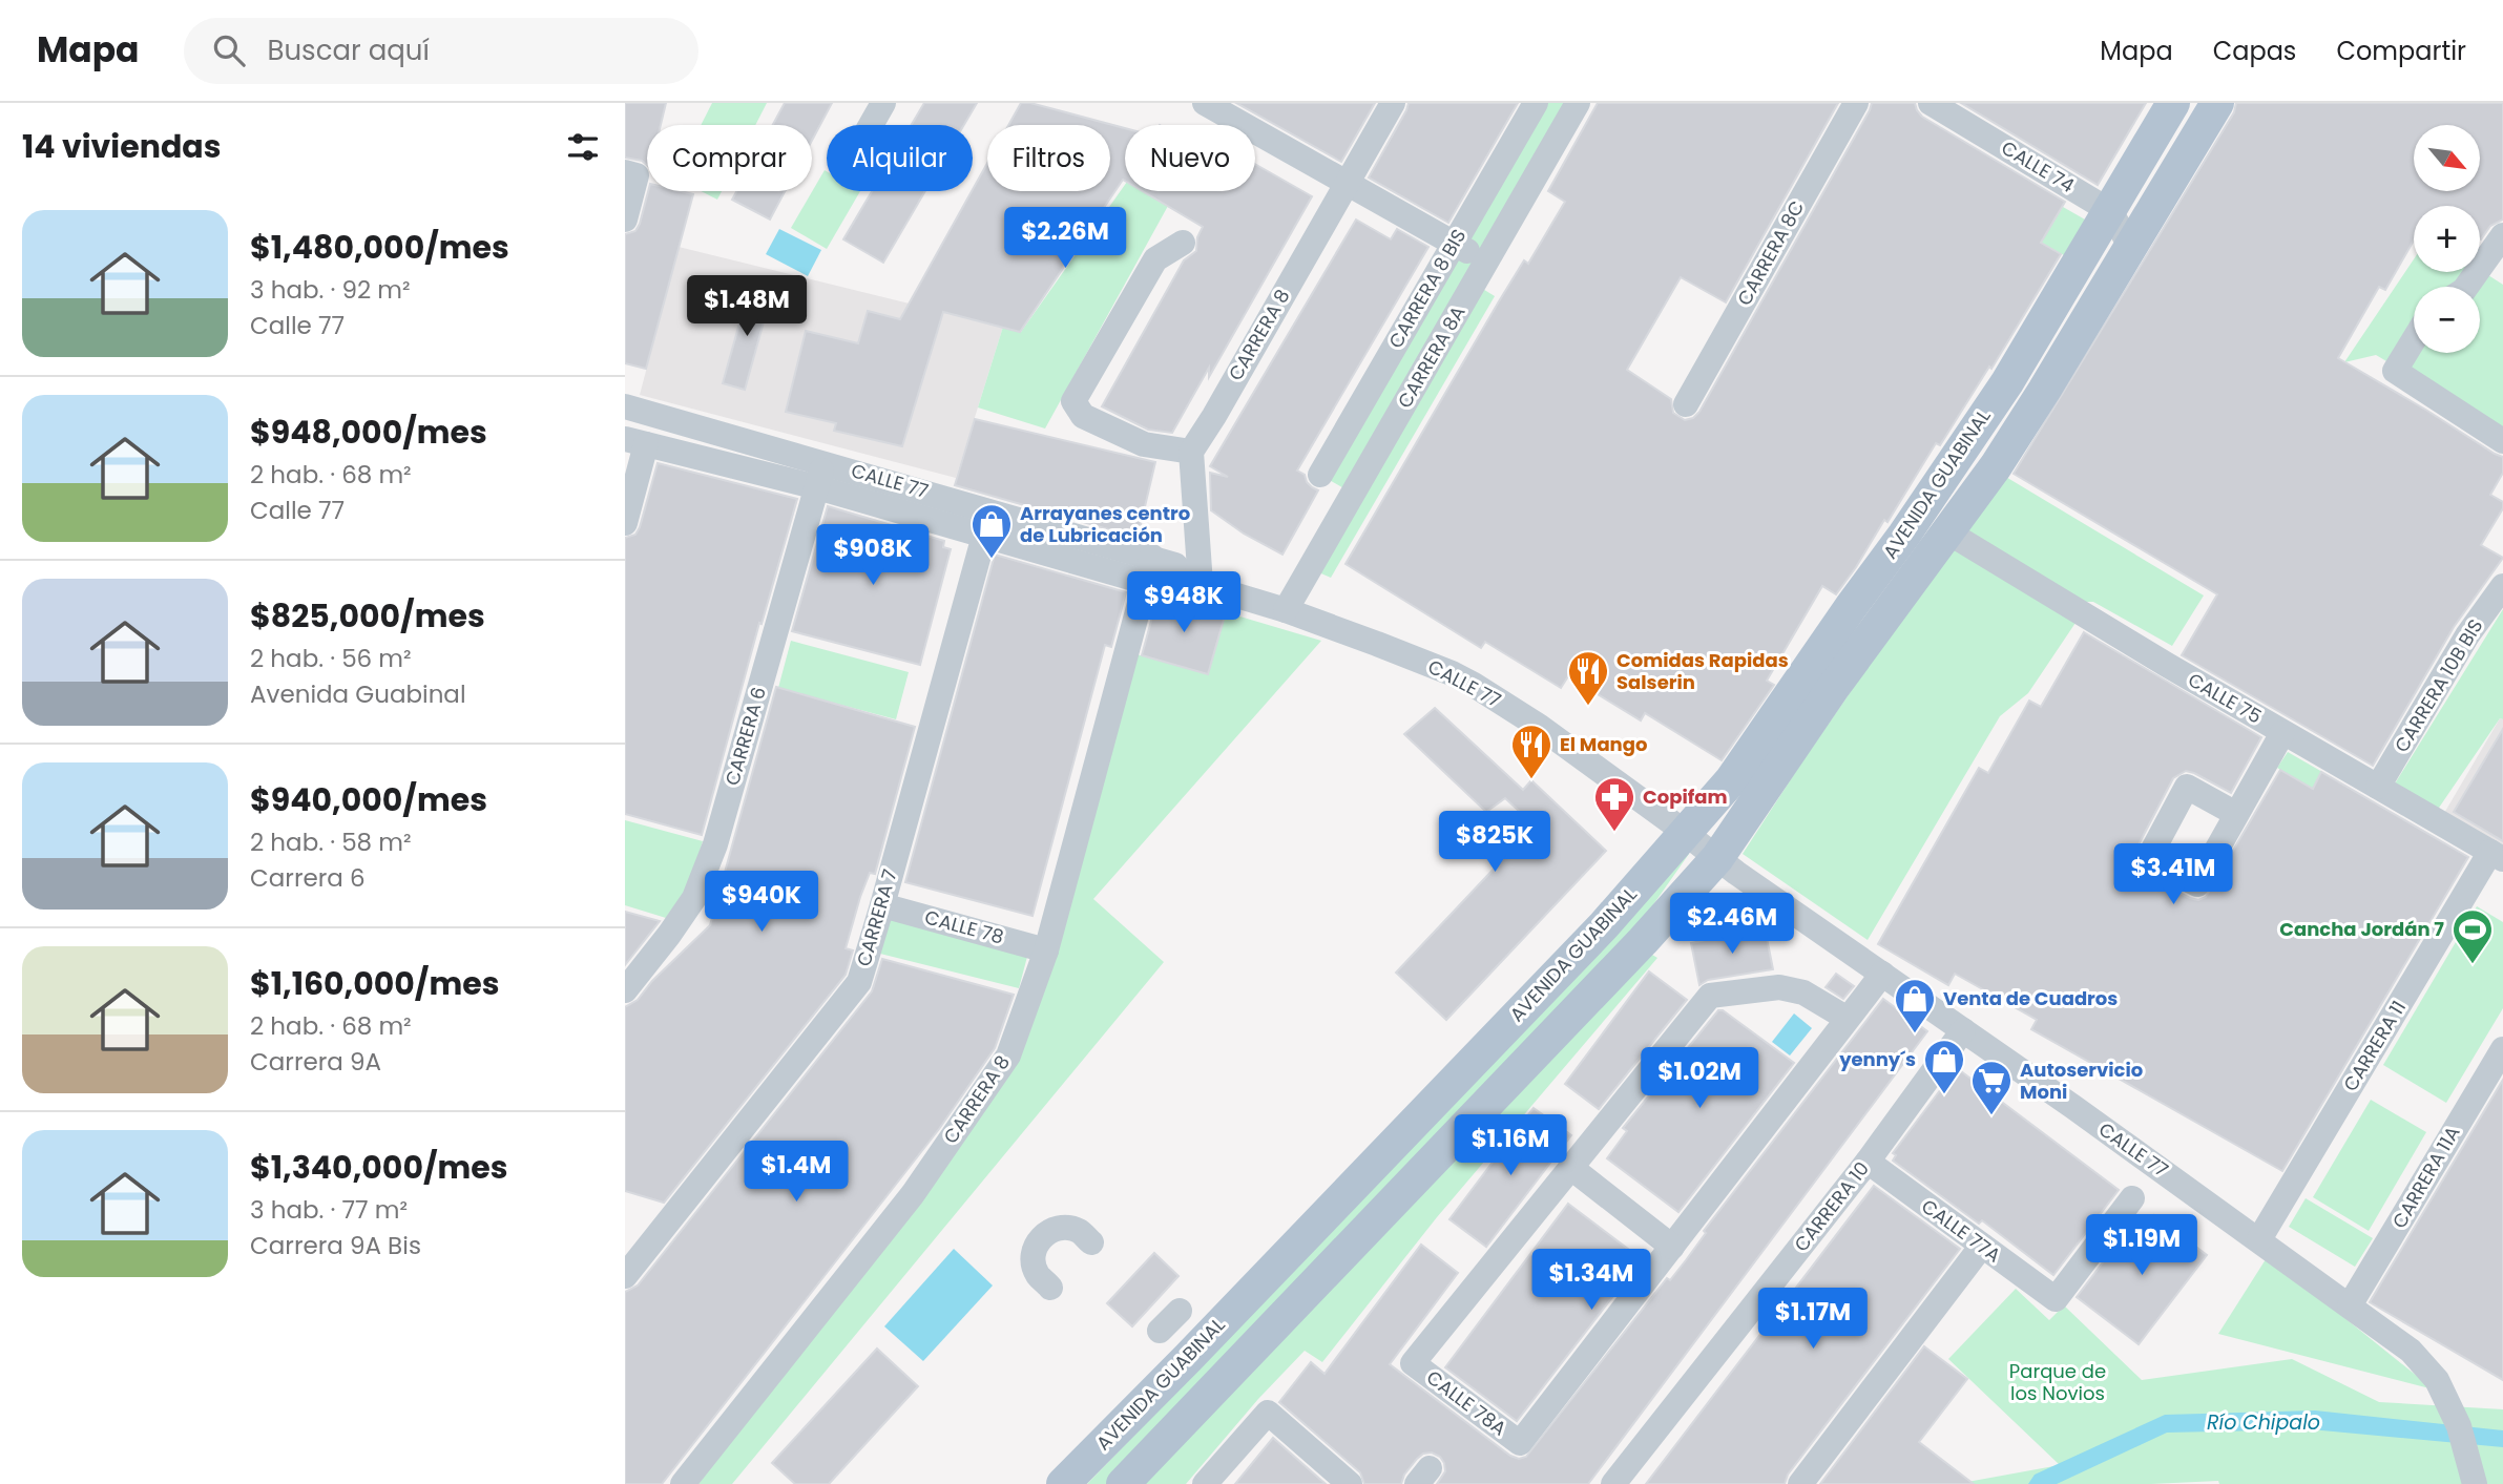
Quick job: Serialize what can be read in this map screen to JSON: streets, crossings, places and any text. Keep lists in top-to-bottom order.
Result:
{
  "streets": {
    "main road": ["AVENIDA GUABINAL"],
    "street": [
      "CALLE 74",
      "CARRERA 8C",
      "CARRERA 8 BIS",
      "CARRERA 8",
      "CARRERA 8A",
      "CALLE 77",
      "CARRERA 10B BIS",
      "CALLE 75",
      "CARRERA 6",
      "CARRERA 7",
      "CALLE 78",
      "CARRERA 11",
      "CARRERA 11A",
      "CARRERA 10",
      "CALLE 77A",
      "CALLE 78A"
    ]
  },
  "crossings": [
    ["CALLE 74", "AVENIDA GUABINAL"],
    ["CARRERA 8", "CALLE 77"],
    ["CARRERA 8", "CALLE 78"],
    ["CARRERA 8A", "CALLE 77"],
    ["CALLE 77", "AVENIDA GUABINAL"],
    ["CALLE 77", "CARRERA 6"],
    ["CALLE 77", "CARRERA 7"],
    ["CALLE 77", "CARRERA 11"],
    ["CALLE 77", "CARRERA 11A"],
    ["CALLE 77", "CARRERA 10"],
    ["AVENIDA GUABINAL", "CALLE 75"],
    ["CARRERA 10B BIS", "CALLE 75"],
    ["CALLE 75", "CARRERA 11"],
    ["CARRERA 7", "CALLE 78"],
    ["CARRERA 10", "CALLE 77A"]
  ],
  "water": ["Río Chipalo"],
  "parks": ["Parque de los Novios"],
  "places": {
    "shop": ["Arrayanes centro de Lubricación", "Venta de Cuadros", "yenny´s"],
    "restaurant": ["Comidas Rapidas Salserin", "El Mango"],
    "pharmacy": ["Copifam"],
    "sports": ["Cancha Jordán 7"],
    "supermarket": ["Autoservicio Moni"]
  },
  "north": "bottom right",
  "page": {
    "header": "Mapa",
    "search": "Buscar aquí",
    "nav": ["Mapa", "Capas", "Compartir"],
    "heading": "14 viviendas",
    "map_buttons": ["+", "−"],
    "chip": [
      "Comprar",
      "Alquilar",
      "Filtros",
      "Nuevo"
    ],
    "list": [
      {
        "name": "$1,480,000/mes",
        "note": "3 hab. · 92 m² · Calle 77"
      },
      {
        "name": "$948,000/mes",
        "note": "2 hab. · 68 m² · Calle 77"
      },
      {
        "name": "$825,000/mes",
        "note": "2 hab. · 56 m² · Avenida Guabinal"
      },
      {
        "name": "$940,000/mes",
        "note": "2 hab. · 58 m² · Carrera 6"
      },
      {
        "name": "$1,160,000/mes",
        "note": "2 hab. · 68 m² · Carrera 9A"
      },
      {
        "name": "$1,340,000/mes",
        "note": "3 hab. · 77 m² · Carrera 9A Bis"
      }
    ],
    "price": [
      "$2.26M",
      "$1.48M",
      "$908K",
      "$948K",
      "$825K",
      "$3.41M",
      "$940K",
      "$2.46M",
      "$1.02M",
      "$1.16M",
      "$1.4M",
      "$1.19M",
      "$1.34M",
      "$1.17M"
    ]
  }
}
